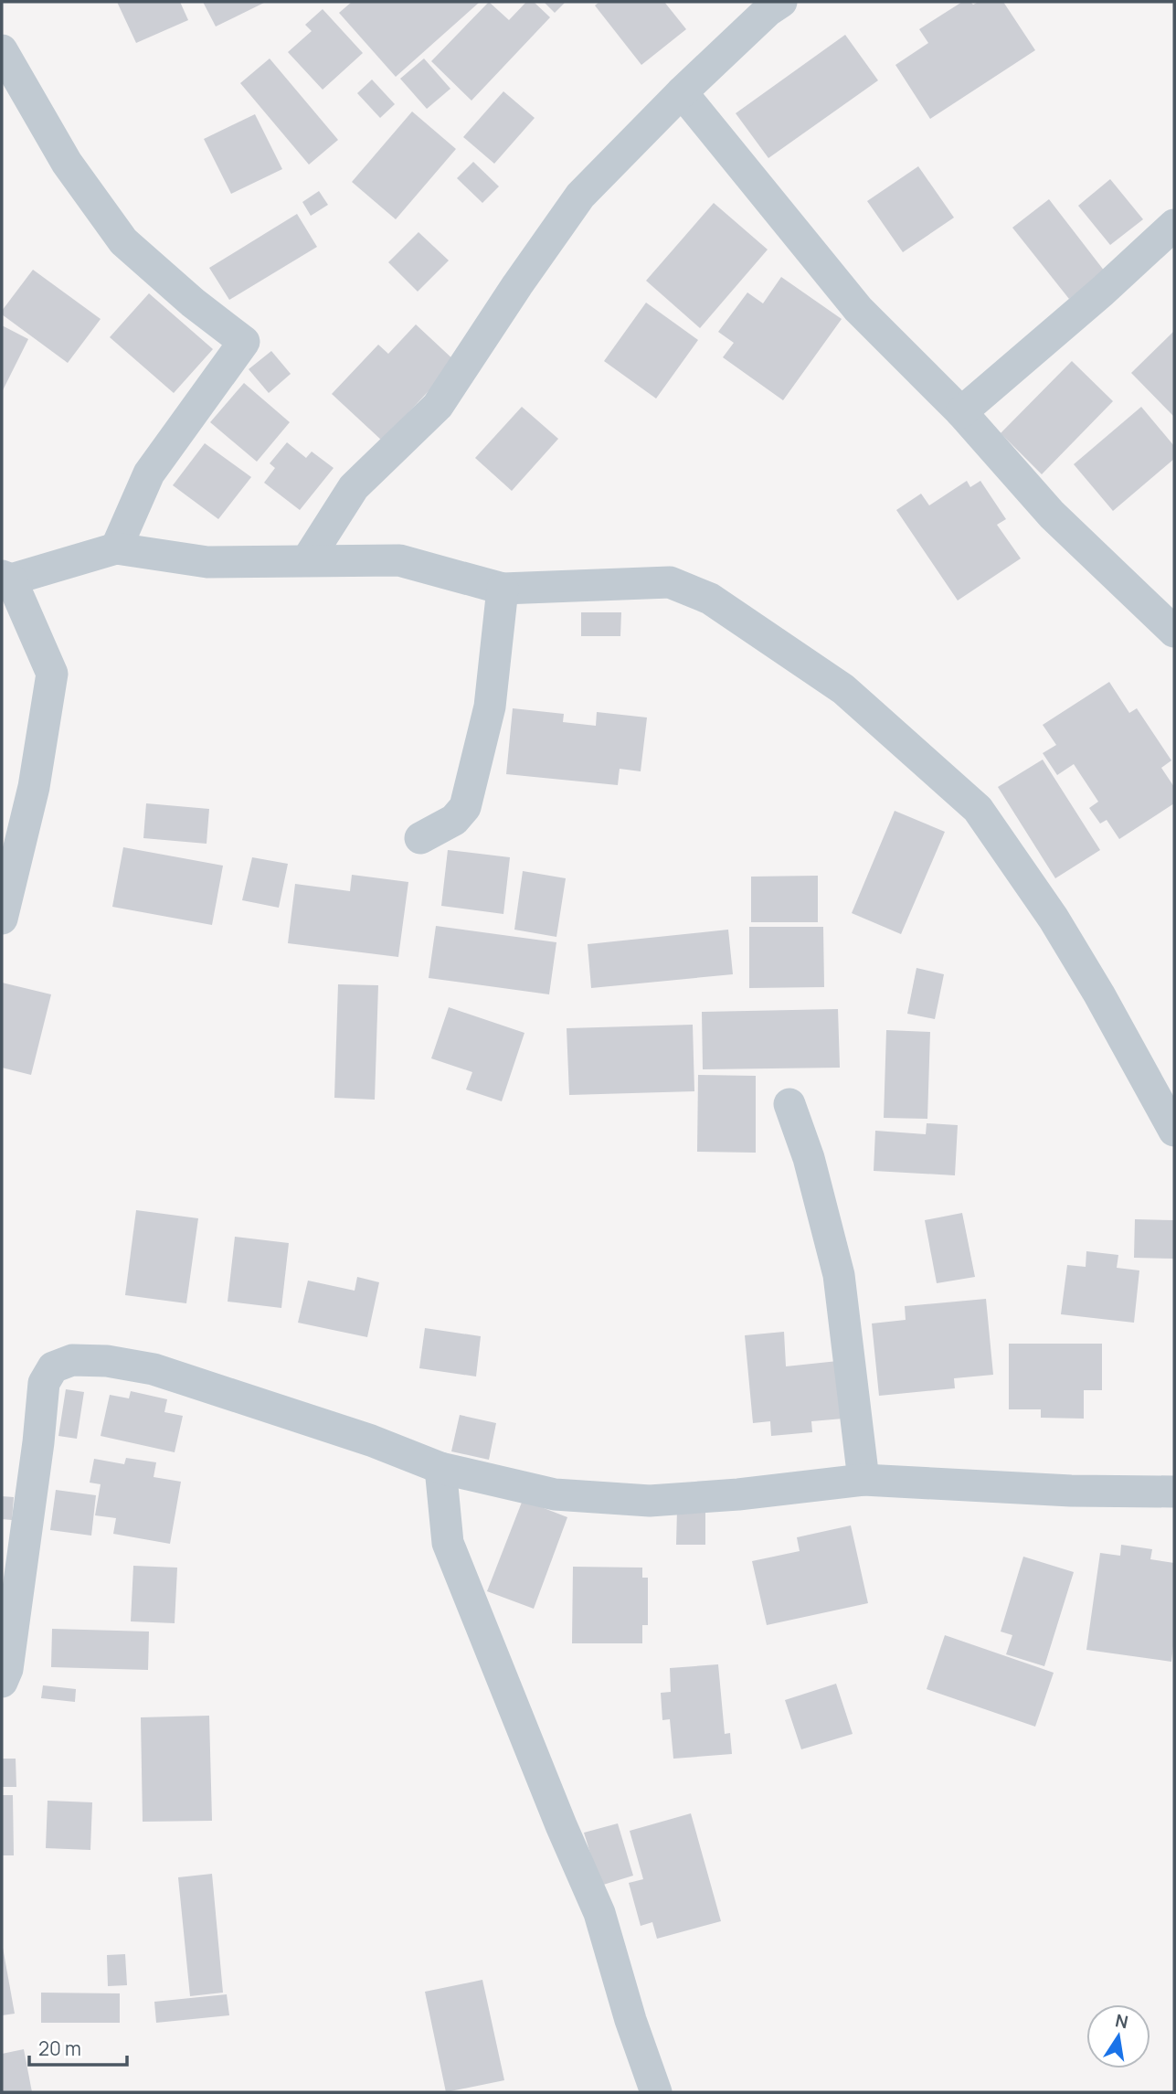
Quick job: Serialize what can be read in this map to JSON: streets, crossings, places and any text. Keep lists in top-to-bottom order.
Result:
{
  "scale_bar": "20 m",
  "north": "top"
}
